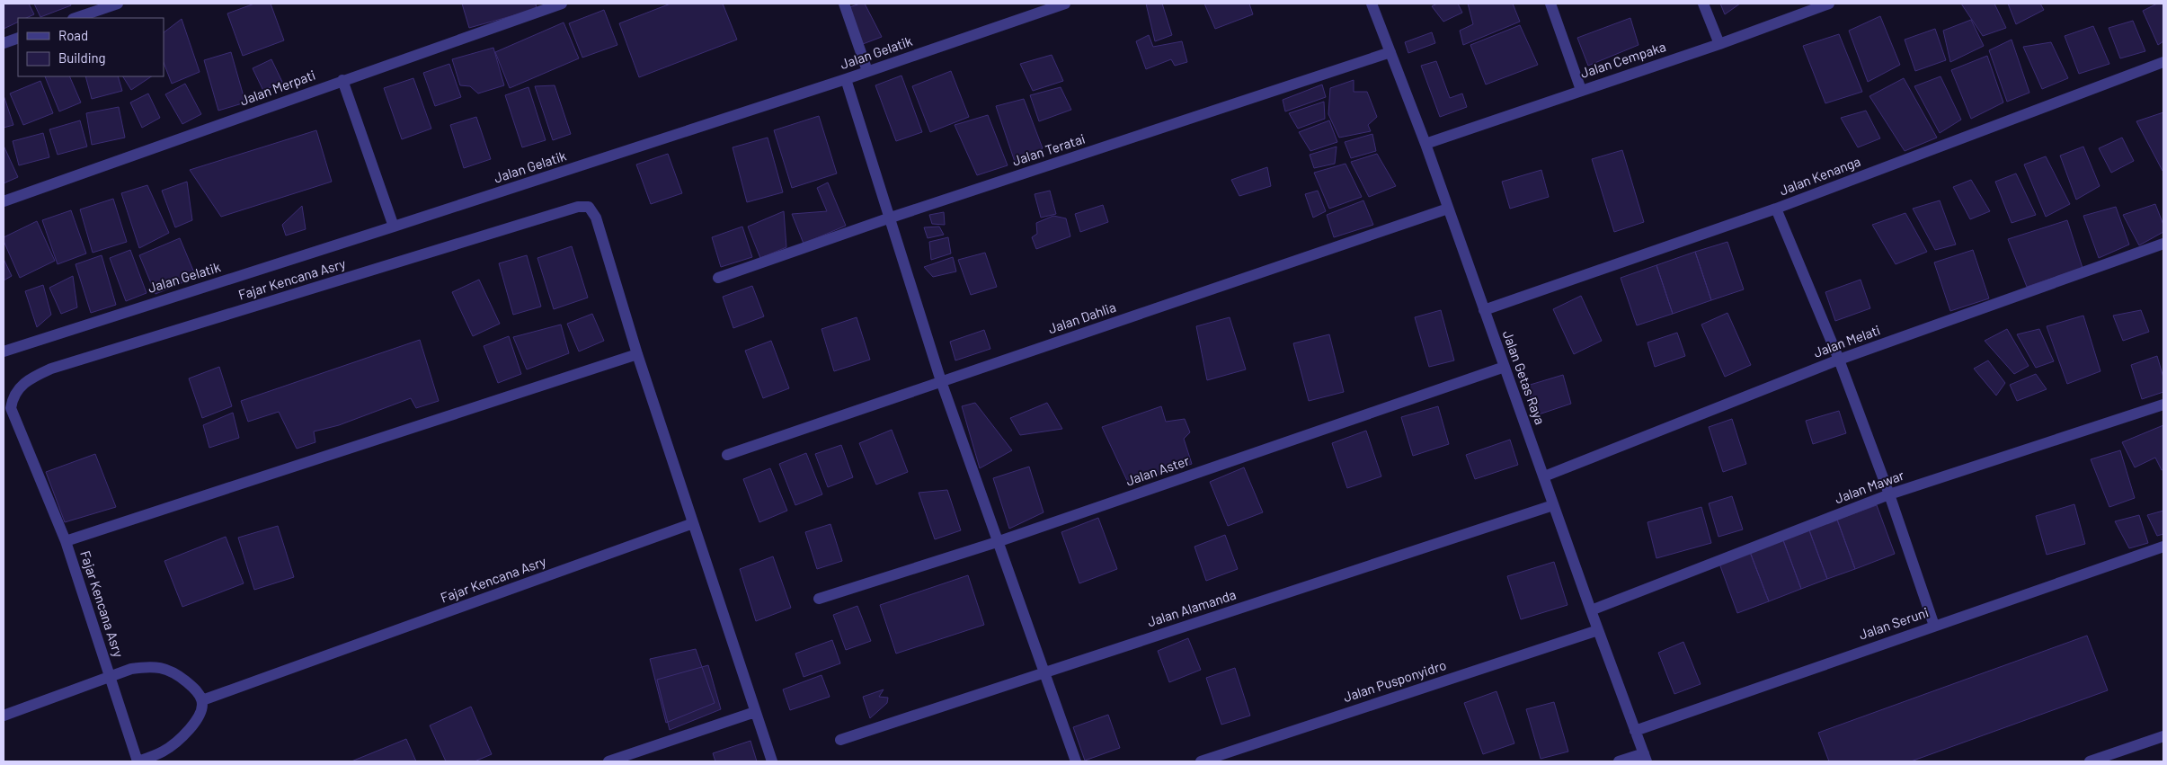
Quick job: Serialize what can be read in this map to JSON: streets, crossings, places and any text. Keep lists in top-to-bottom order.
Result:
{
  "streets": {
    "street": [
      "Jalan Gelatik",
      "Jalan Cempaka",
      "Jalan Merpati",
      "Jalan Teratai",
      "Jalan Kenanga",
      "Fajar Kencana Asry",
      "Jalan Dahlia",
      "Jalan Melati",
      "Jalan Getas Raya",
      "Jalan Aster",
      "Jalan Mawar",
      "Jalan Alamanda",
      "Jalan Seruni",
      "Jalan Pusponyidro"
    ]
  },
  "crossings": [
    ["Jalan Cempaka", "Jalan Getas Raya"],
    ["Jalan Teratai", "Jalan Getas Raya"],
    ["Jalan Kenanga", "Jalan Getas Raya"],
    ["Jalan Dahlia", "Jalan Getas Raya"],
    ["Jalan Melati", "Jalan Getas Raya"],
    ["Jalan Getas Raya", "Jalan Aster"],
    ["Jalan Getas Raya", "Jalan Mawar"],
    ["Jalan Getas Raya", "Jalan Alamanda"],
    ["Jalan Getas Raya", "Jalan Seruni"],
    ["Jalan Getas Raya", "Jalan Pusponyidro"]
  ],
  "legend": ["Road", "Building"]
}
